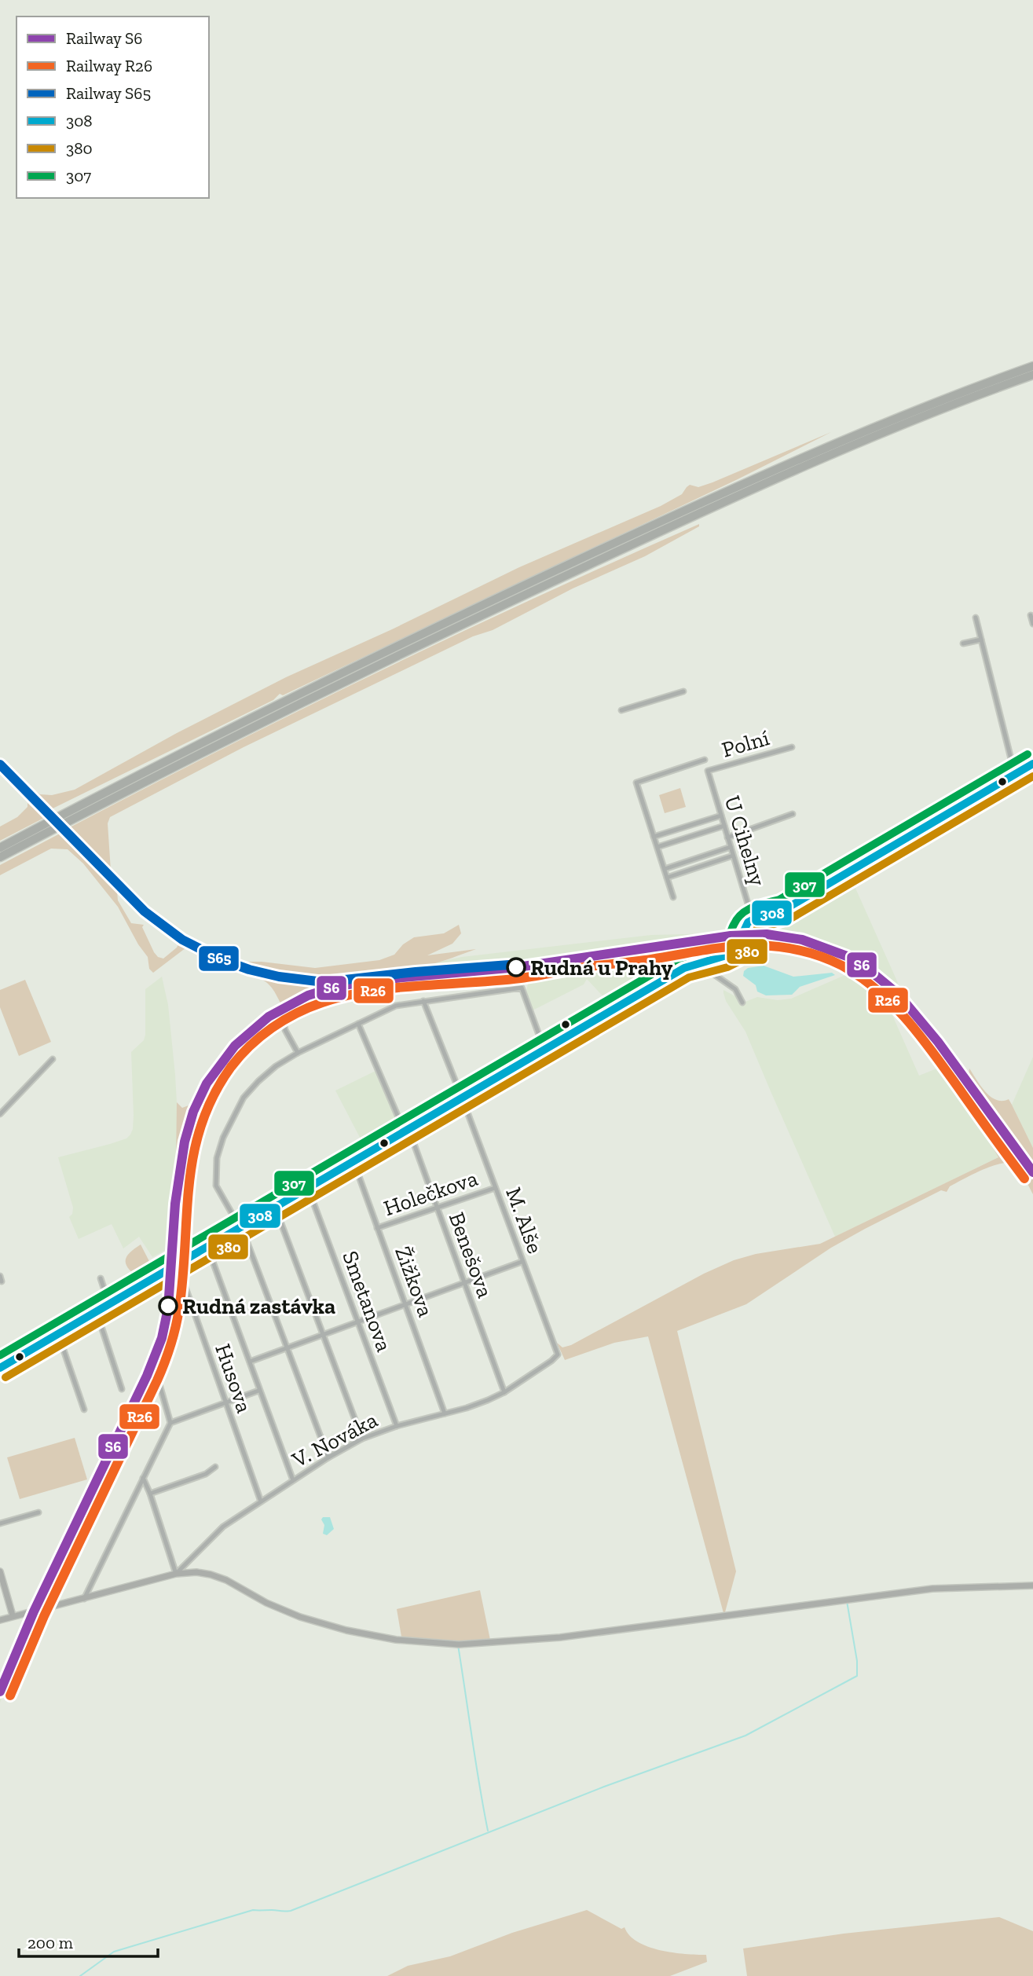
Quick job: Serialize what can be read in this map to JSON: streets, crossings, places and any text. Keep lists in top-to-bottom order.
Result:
{
  "streets": {
    "street": [
      "Polní",
      "U Cihelny",
      "Holečkova",
      "M. Alše",
      "Benešova",
      "Žižkova",
      "Smetanova",
      "Husova",
      "V. Nováka"
    ]
  },
  "crossings": [
    ["Polní", "U Cihelny"],
    ["Holečkova", "M. Alše"],
    ["Holečkova", "Benešova"],
    ["Holečkova", "Žižkova"],
    ["M. Alše", "V. Nováka"],
    ["Benešova", "V. Nováka"],
    ["Žižkova", "V. Nováka"],
    ["Smetanova", "V. Nováka"],
    ["Husova", "V. Nováka"]
  ],
  "places": ["Rudná u Prahy", "Rudná zastávka"],
  "lines": [
    "transit line 307",
    "transit line 308",
    "rail line S65",
    "transit line 380",
    "rail line S6",
    "rail line R26"
  ],
  "legend": [
    "Railway S6",
    "Railway R26",
    "Railway S65",
    "308",
    "380",
    "307"
  ],
  "scale_bar": "200 m"
}
